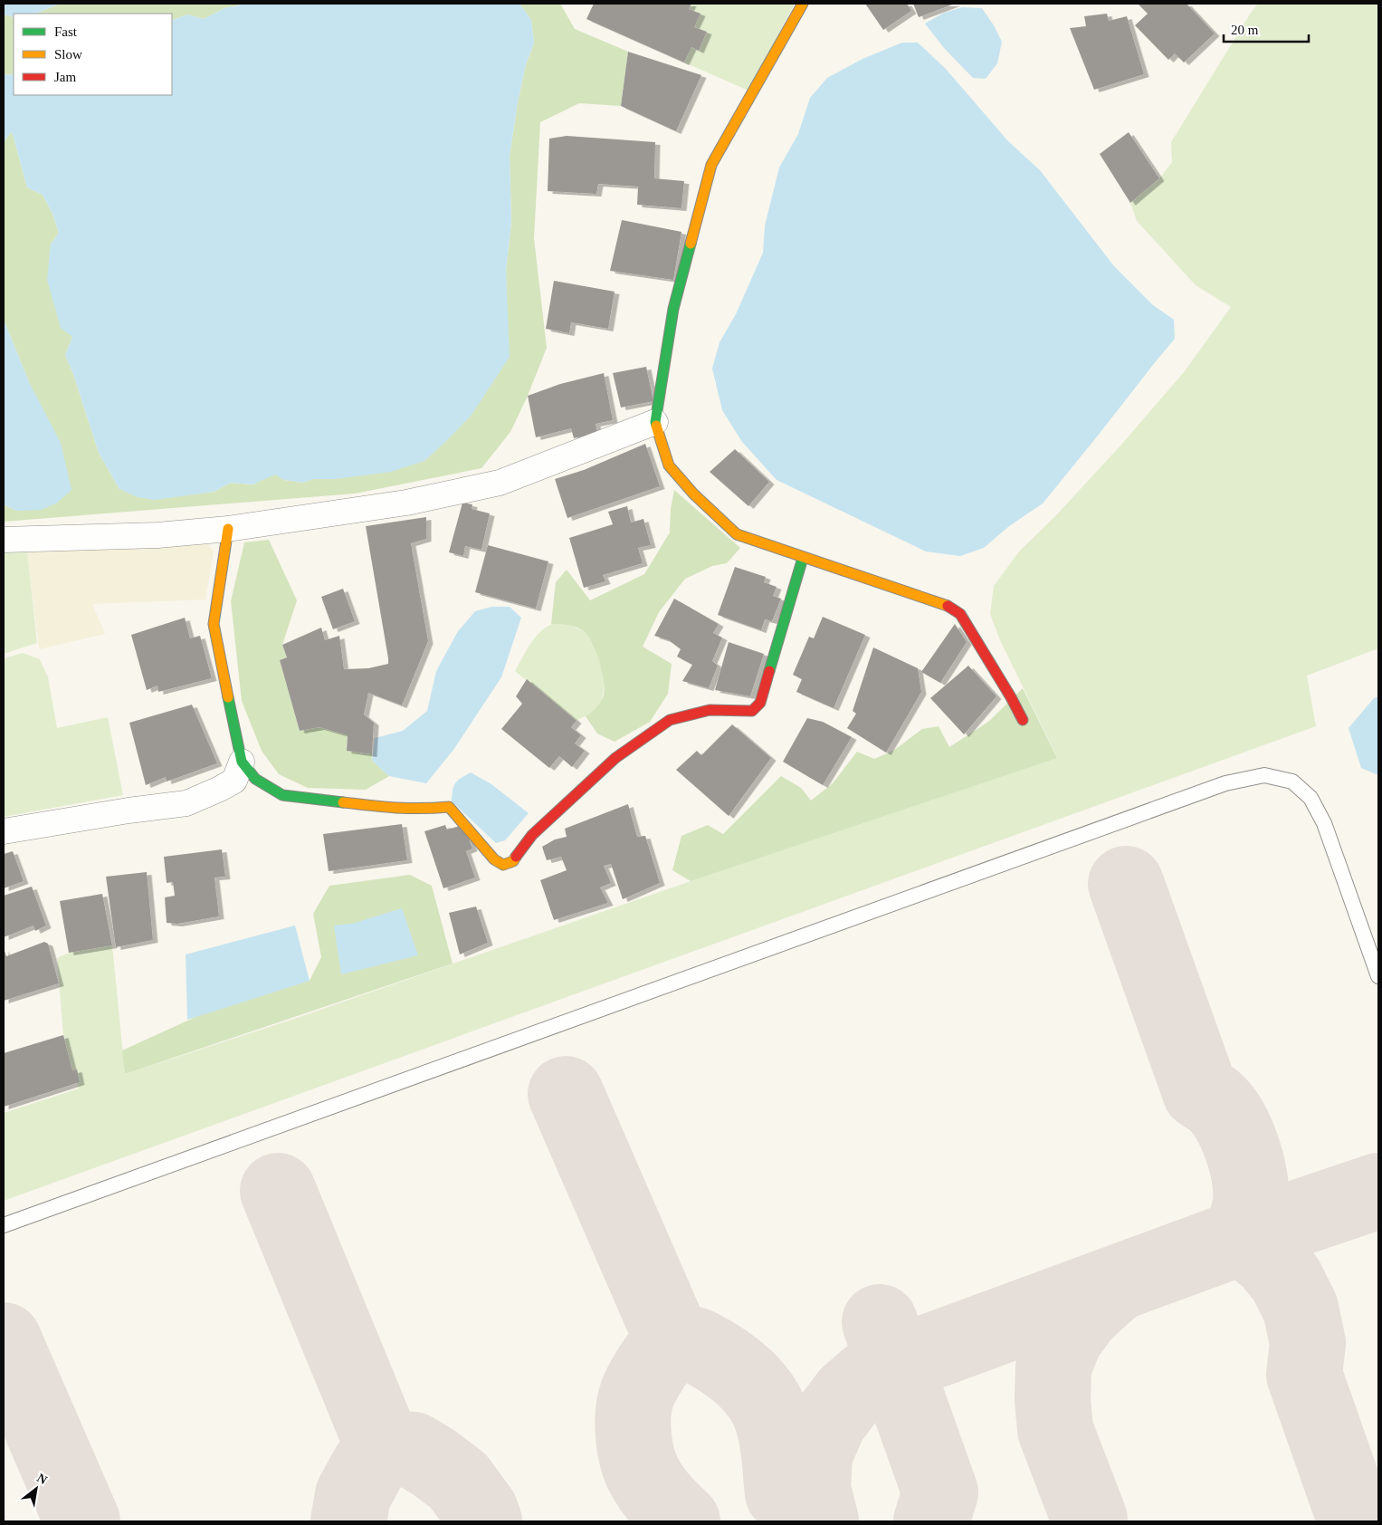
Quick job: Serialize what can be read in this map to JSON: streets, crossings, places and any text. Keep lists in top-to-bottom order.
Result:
{
  "legend": ["Fast", "Slow", "Jam"],
  "scale_bar": "20 m",
  "north": "top right"
}
